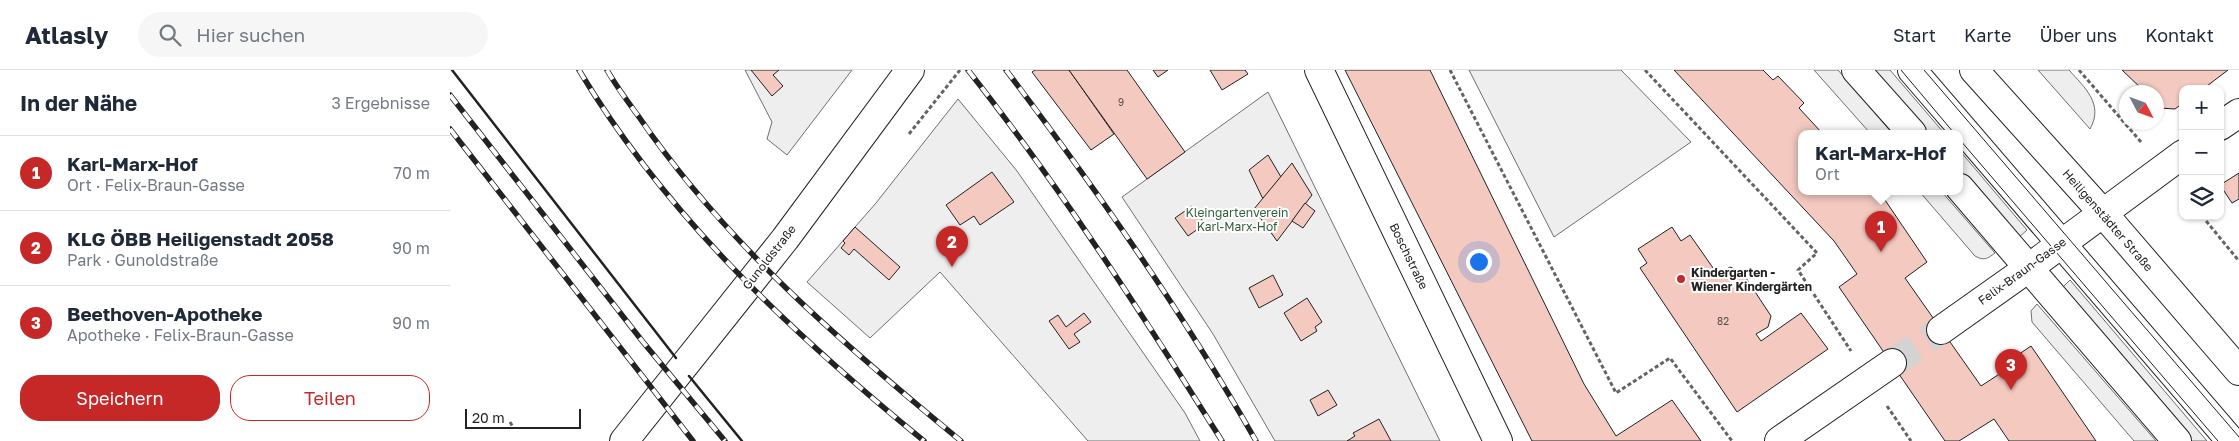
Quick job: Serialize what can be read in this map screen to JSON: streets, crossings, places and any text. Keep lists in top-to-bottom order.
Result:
{
  "streets": {
    "street": [
      "Heiligenstädter Straße",
      "Boschstraße",
      "Gunoldstraße",
      "Felix-Braun-Gasse"
    ]
  },
  "crossings": [
    ["Heiligenstädter Straße", "Felix-Braun-Gasse"]
  ],
  "parks": ["Kleingartenverein Karl-Marx-Hof"],
  "places": ["Kindergarten - Wiener Kindergärten"],
  "house_numbers": ["9", "82"],
  "scale_bar": "20 m",
  "north": "bottom right",
  "page": {
    "header": "Atlasly",
    "search": "Hier suchen",
    "nav": [
      "Start",
      "Karte",
      "Über uns",
      "Kontakt"
    ],
    "heading": ["In der Nähe", "3 Ergebnisse"],
    "map_buttons": ["+", "−"],
    "popup": ["Karl-Marx-Hof", "Ort"],
    "list": [
      {
        "mark": "1",
        "name": "Karl-Marx-Hof",
        "note": "Ort · Felix-Braun-Gasse",
        "value": "70 m"
      },
      {
        "mark": "2",
        "name": "KLG ÖBB Heiligenstadt 2058",
        "note": "Park · Gunoldstraße",
        "value": "90 m"
      },
      {
        "mark": "3",
        "name": "Beethoven-Apotheke",
        "note": "Apotheke · Felix-Braun-Gasse",
        "value": "90 m"
      }
    ],
    "pins": ["1", "2", "3"],
    "buttons": ["Speichern", "Teilen"],
    "scale": "20 m"
  }
}
